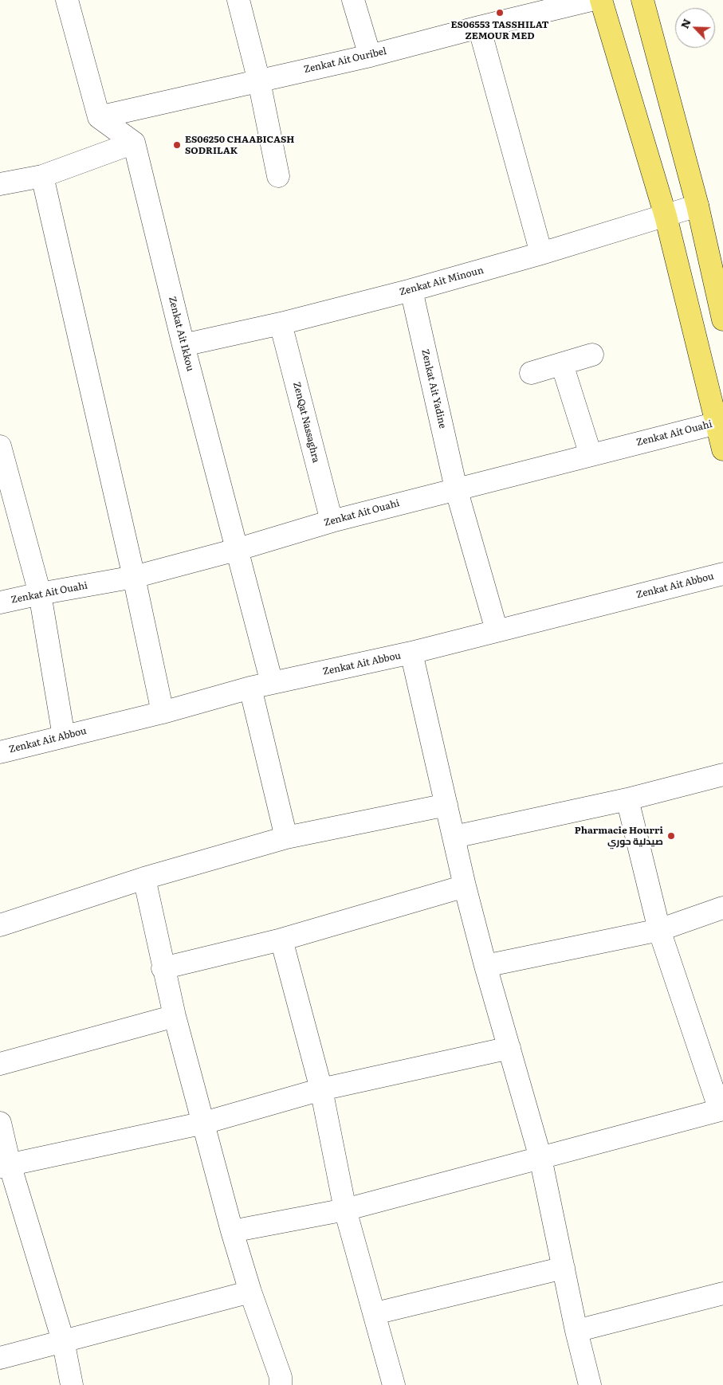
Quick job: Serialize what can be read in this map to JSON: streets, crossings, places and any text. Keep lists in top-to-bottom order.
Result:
{
  "streets": {
    "street": [
      "Zenkat Ait Ouribel",
      "Zenkat Ait Minoun",
      "Zenkat Ait Ikkou",
      "Zenkat Ait Yadine",
      "ZenQat Nassaghra",
      "Zenkat Ait Ouahi",
      "Zenkat Ait Abbou"
    ]
  },
  "crossings": [
    ["Zenkat Ait Minoun", "Zenkat Ait Ikkou"],
    ["Zenkat Ait Minoun", "Zenkat Ait Yadine"],
    ["Zenkat Ait Minoun", "ZenQat Nassaghra"],
    ["Zenkat Ait Ikkou", "Zenkat Ait Ouahi"],
    ["Zenkat Ait Ikkou", "Zenkat Ait Abbou"],
    ["Zenkat Ait Yadine", "Zenkat Ait Ouahi"],
    ["Zenkat Ait Yadine", "Zenkat Ait Abbou"],
    ["ZenQat Nassaghra", "Zenkat Ait Ouahi"]
  ],
  "places": ["ES06553 TASSHILAT ZEMOUR MED", "ES06250 CHAABICASH SODRILAK", "Pharmacie Hourri صيدلية حوري"],
  "north": "top left"
}
